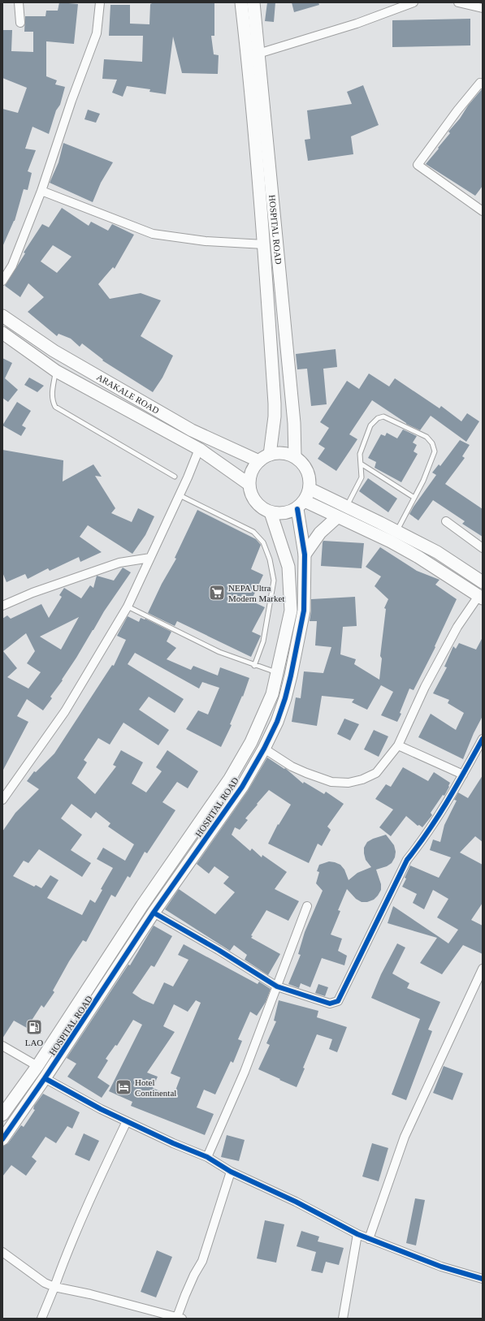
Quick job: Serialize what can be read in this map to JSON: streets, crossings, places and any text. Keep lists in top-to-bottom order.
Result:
{
  "streets": {
    "street": ["HOSPITAL ROAD", "ARAKALE ROAD"]
  },
  "crossings": [
    ["HOSPITAL ROAD", "ARAKALE ROAD"]
  ],
  "places": {
    "supermarket": ["NEPA Ultra Modern Market"],
    "fuel station": ["LAO"],
    "hotel": ["Hotel Continental"]
  }
}
